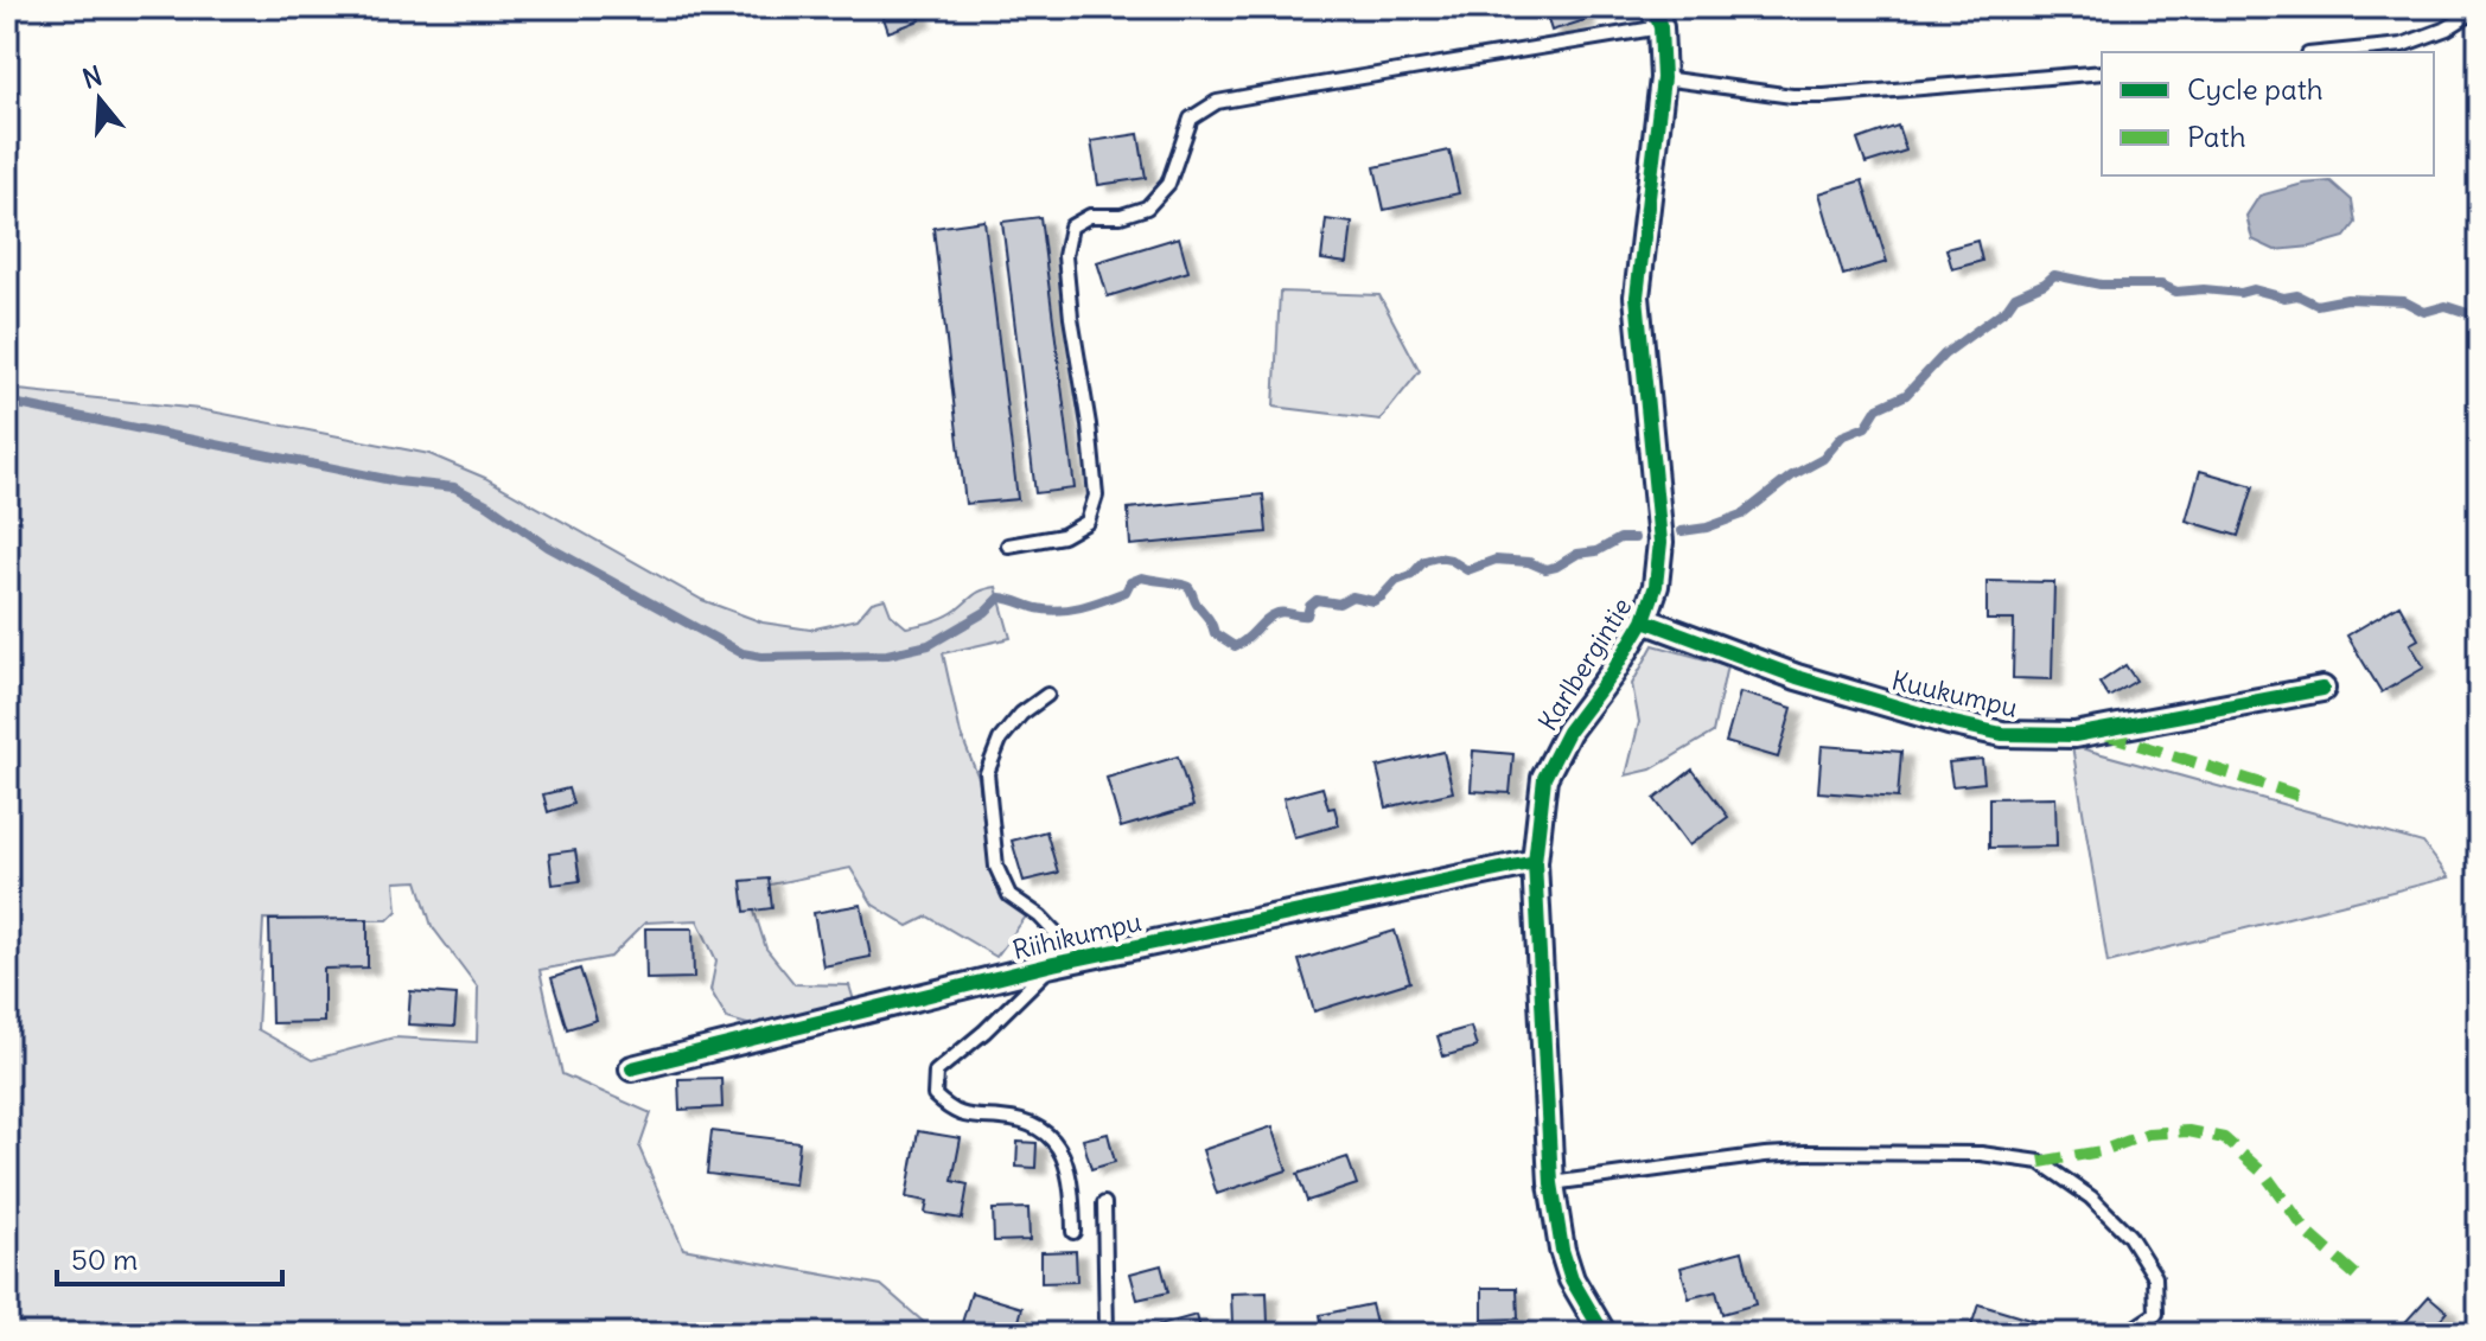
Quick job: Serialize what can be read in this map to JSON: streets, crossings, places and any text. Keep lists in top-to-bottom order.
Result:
{
  "streets": {
    "street": ["Karlbergintie", "Kuukumpu", "Riihikumpu"]
  },
  "crossings": [
    ["Karlbergintie", "Kuukumpu"],
    ["Karlbergintie", "Riihikumpu"]
  ],
  "legend": ["Cycle path", "Path"],
  "scale_bar": "50 m",
  "north": "top"
}
